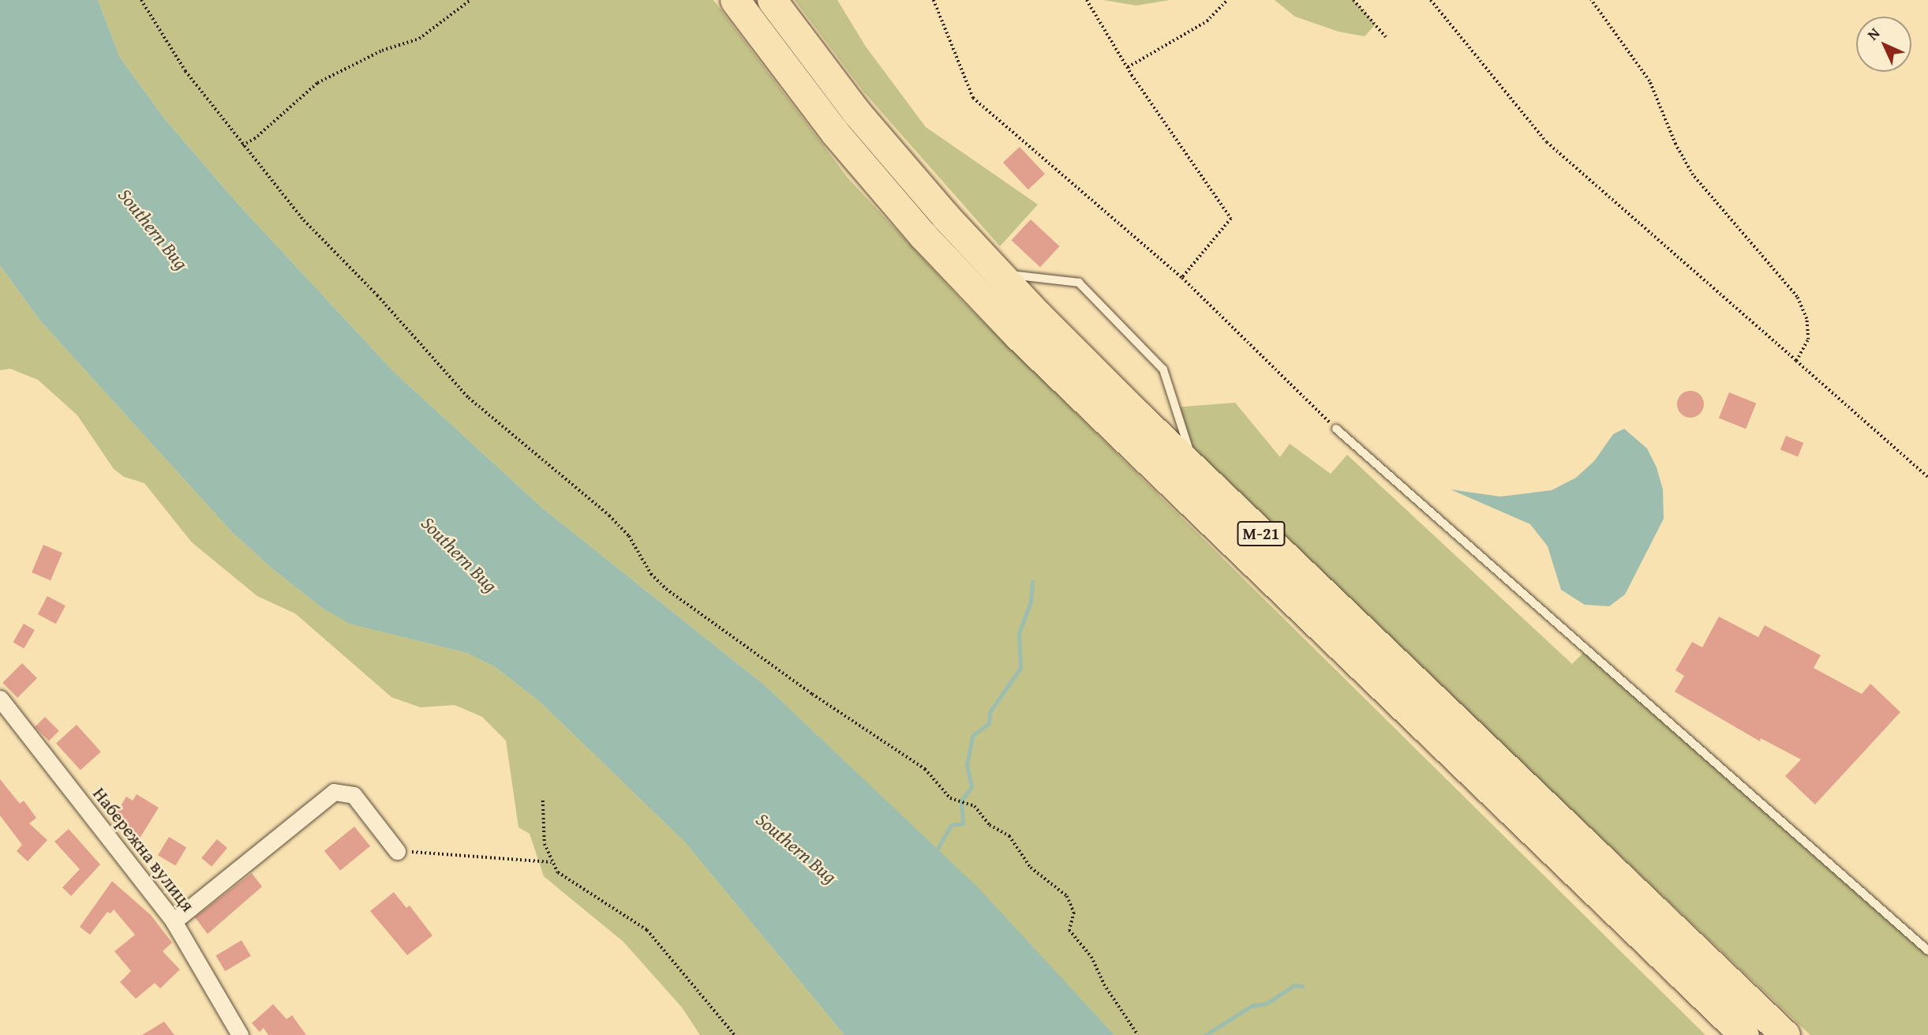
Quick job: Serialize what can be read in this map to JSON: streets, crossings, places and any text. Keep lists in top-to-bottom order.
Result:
{
  "streets": {
    "highway": ["М-21"],
    "street": ["Набережна вулиця"]
  },
  "water": ["Southern Bug"],
  "north": "top left"
}
